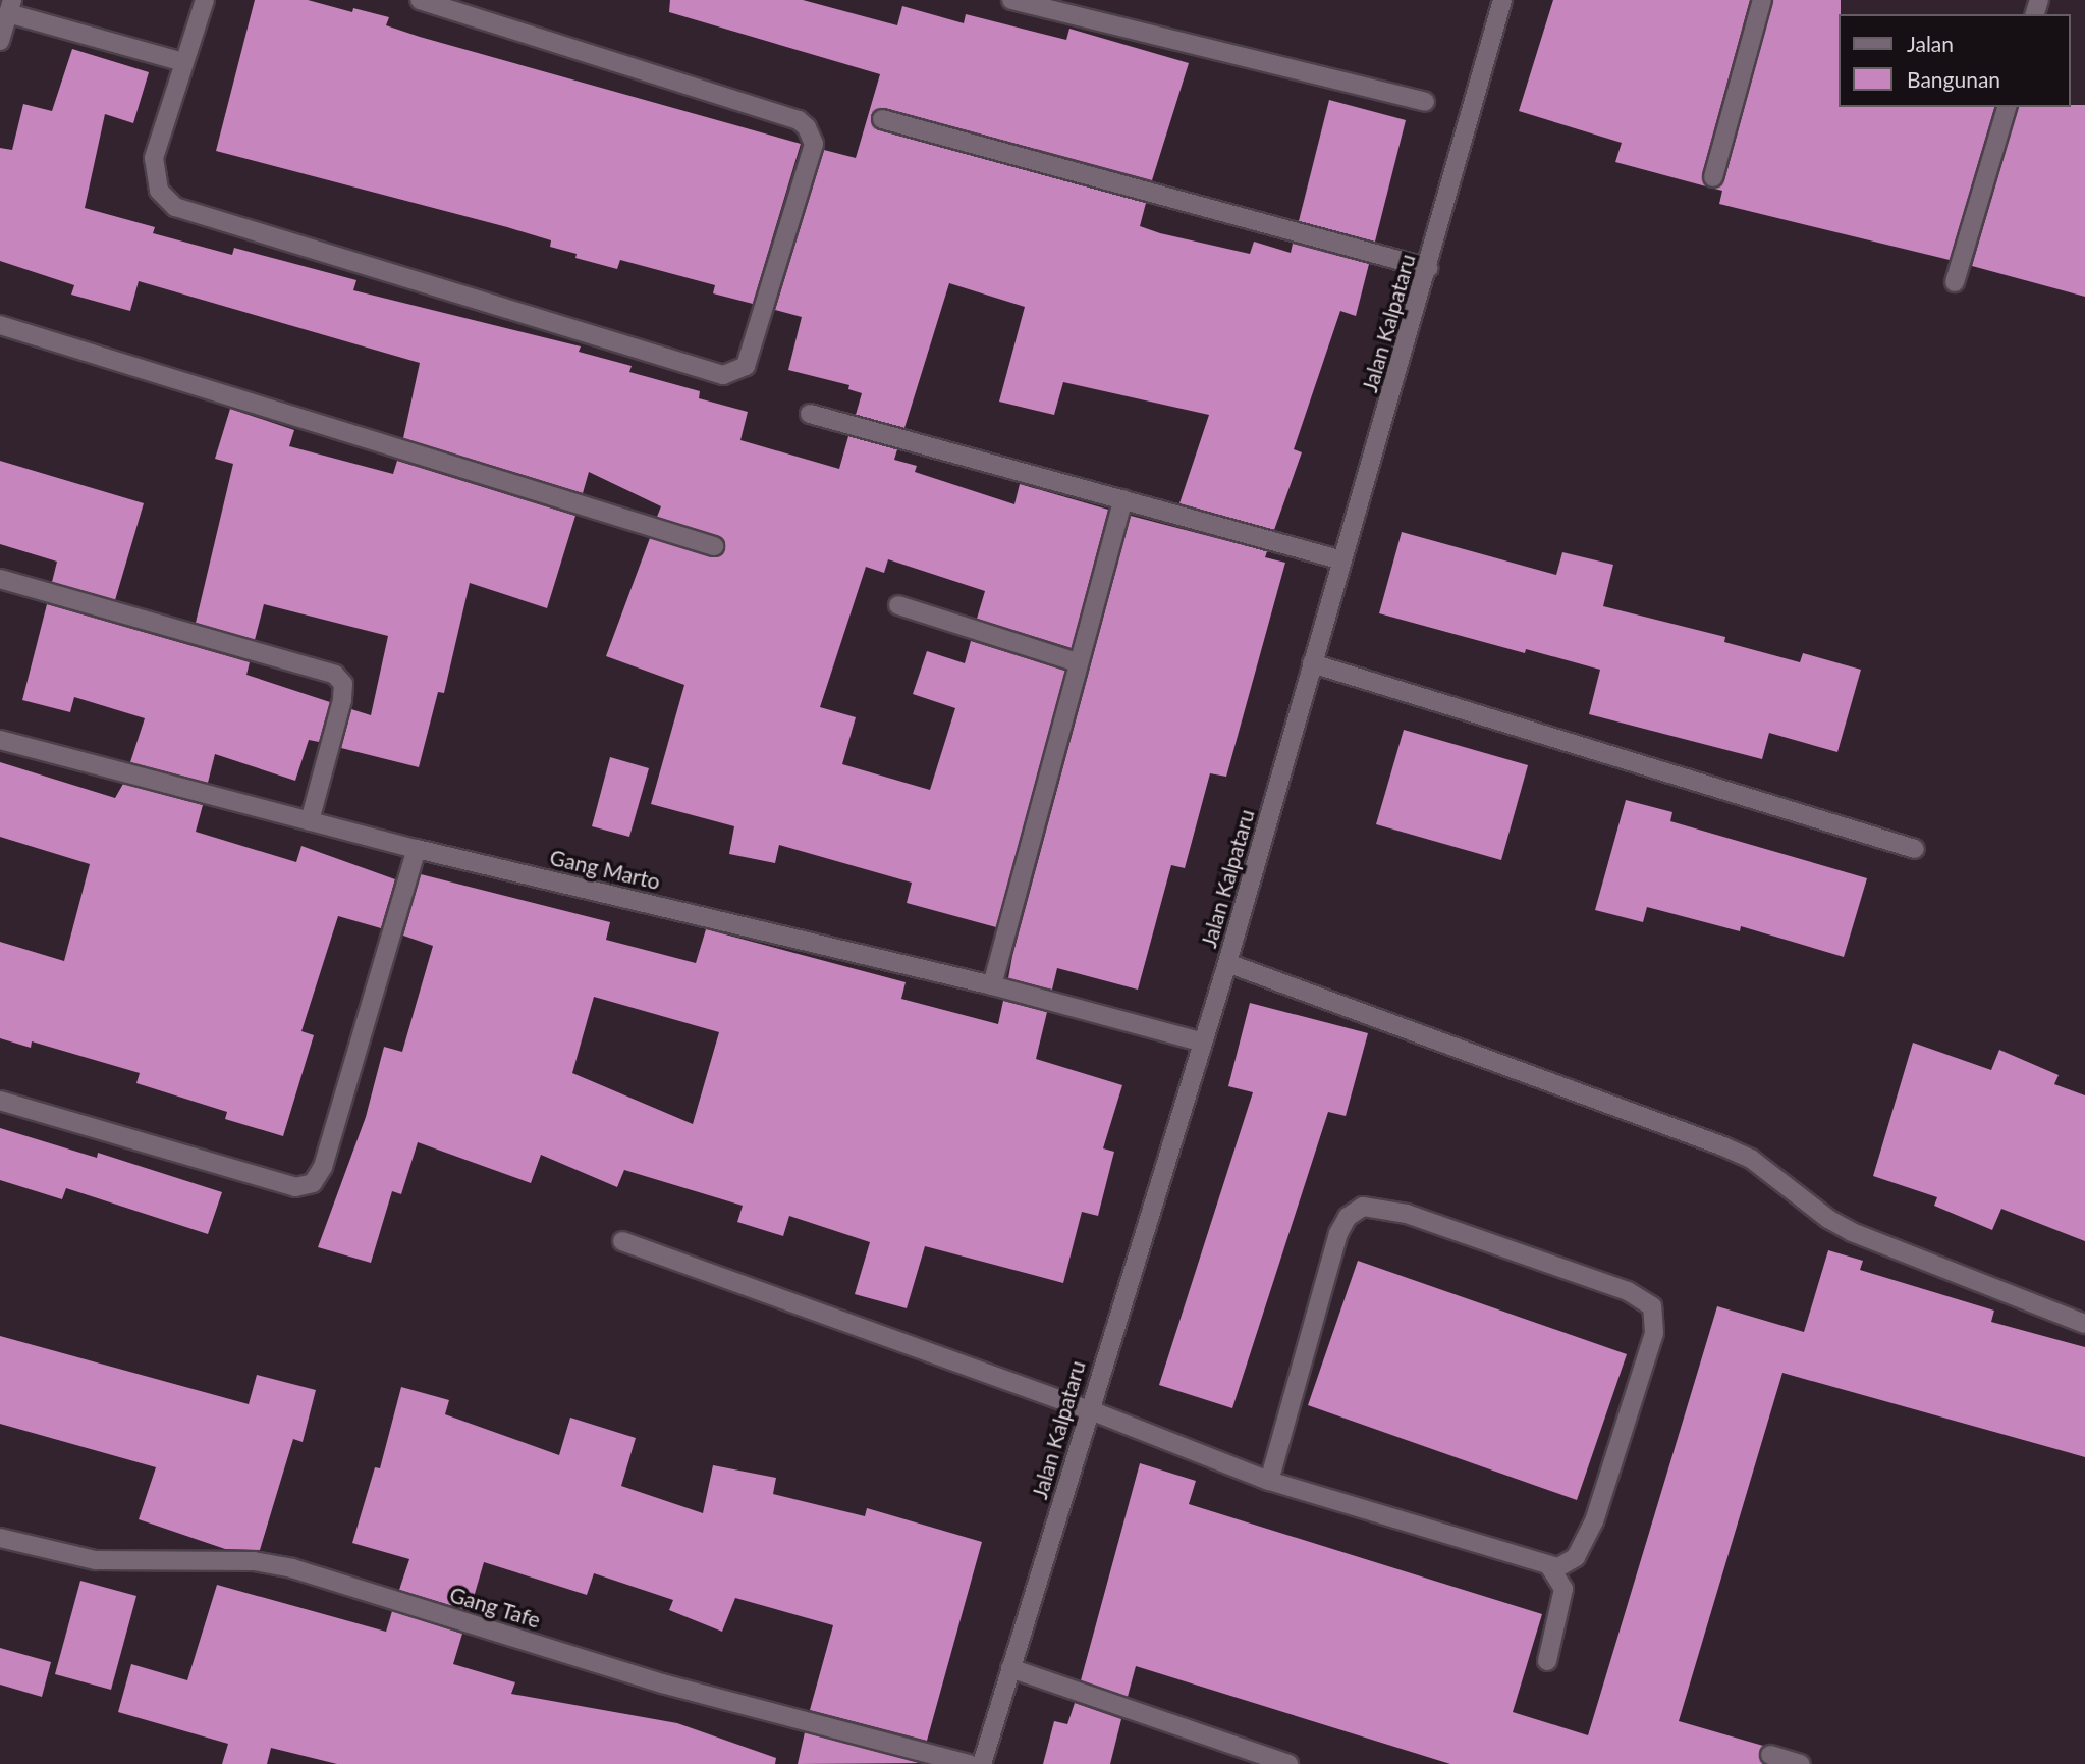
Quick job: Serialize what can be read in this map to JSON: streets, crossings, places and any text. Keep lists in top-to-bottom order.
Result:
{
  "streets": {
    "street": ["Jalan Kalpataru", "Gang Marto", "Gang Tafe"]
  },
  "crossings": [
    ["Jalan Kalpataru", "Gang Marto"]
  ],
  "legend": ["Jalan", "Bangunan"]
}
